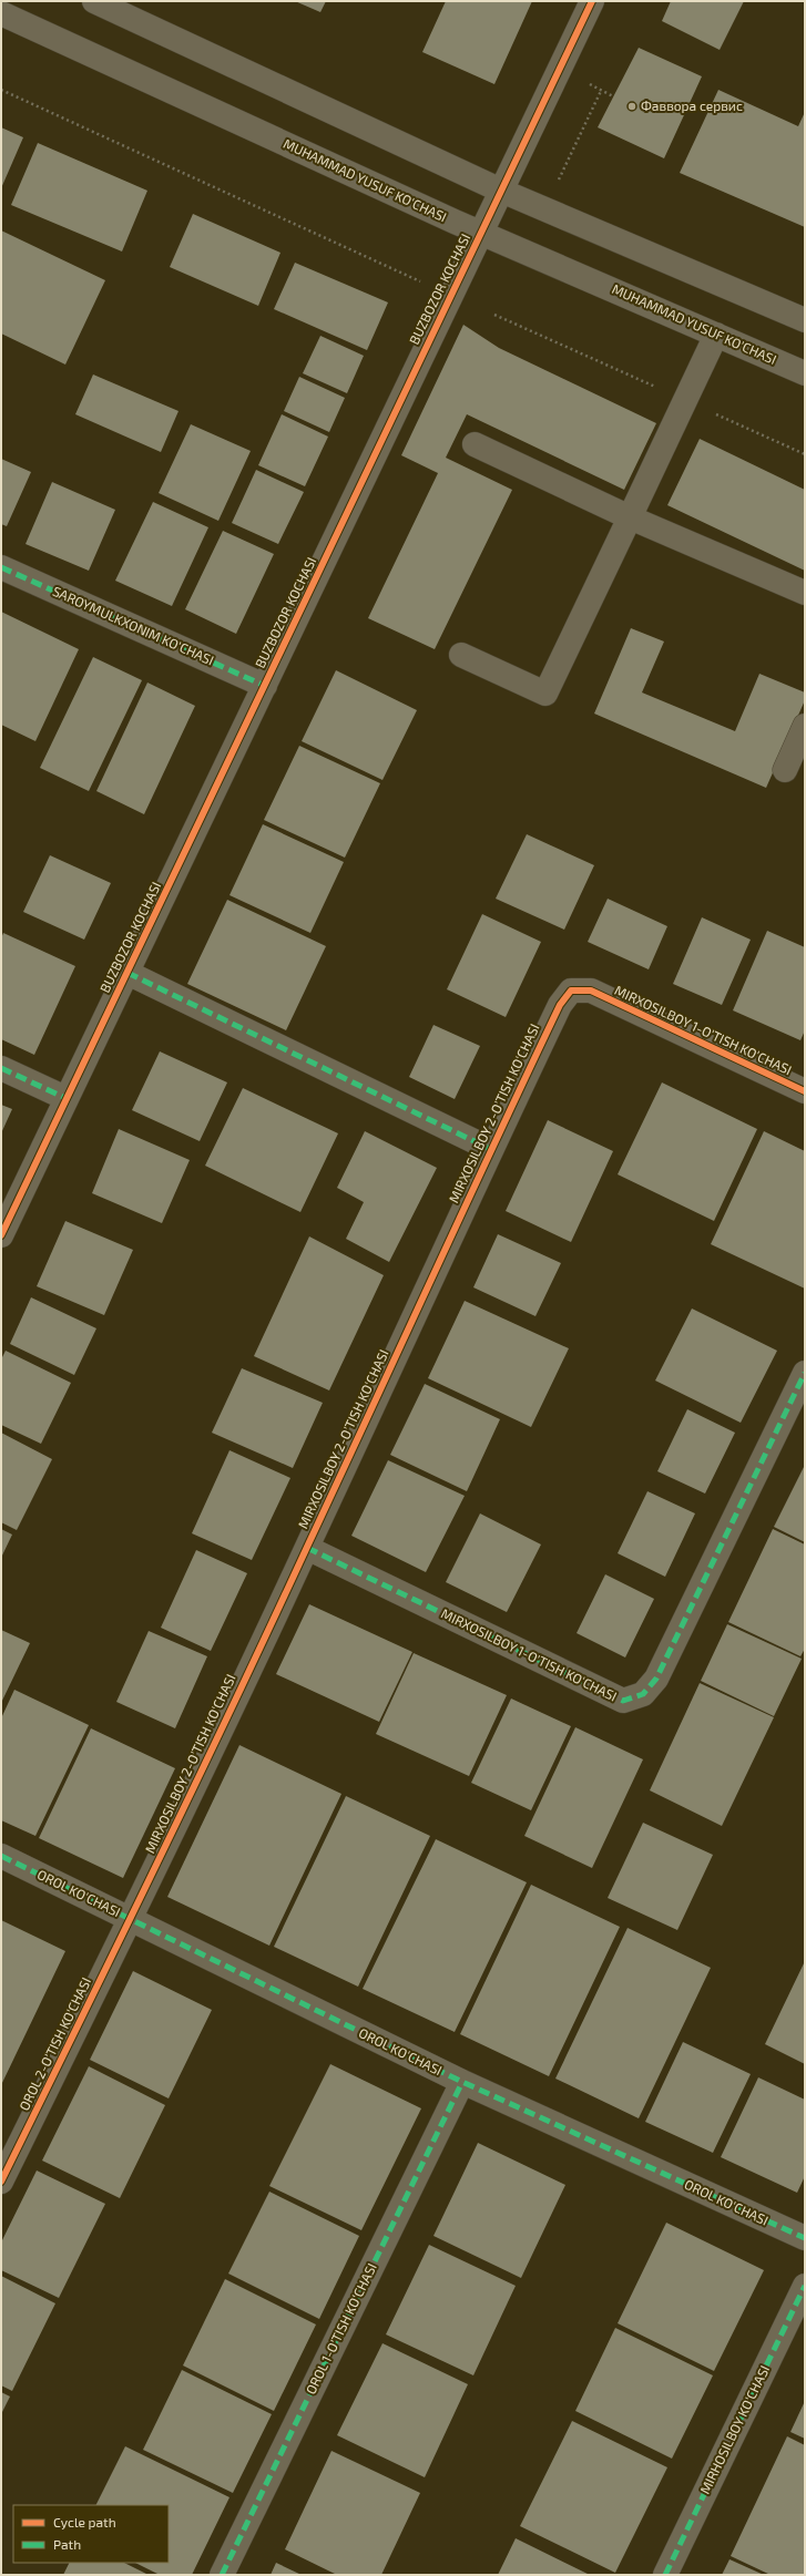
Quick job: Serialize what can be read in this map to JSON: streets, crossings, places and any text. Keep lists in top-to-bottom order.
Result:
{
  "streets": {
    "street": [
      "MUHAMMAD YUSUF KO'CHASI",
      "BUZBOZOR KOCHASI",
      "SAROYMULKXONIM KO'CHASI",
      "MIRXOSILBOY 1-O'TISH KO'CHASI",
      "MIRXOSILBOY 2-O'TISH KO'CHASI",
      "OROL KO'CHASI",
      "OROL 2-O'TISH KO'CHASI",
      "OROL 1-O'TISH KO'CHASI",
      "MIRHOSILBOY KO'CHASI"
    ]
  },
  "crossings": [
    ["MUHAMMAD YUSUF KO'CHASI", "BUZBOZOR KOCHASI"],
    ["BUZBOZOR KOCHASI", "SAROYMULKXONIM KO'CHASI"],
    ["BUZBOZOR KOCHASI", "MIRXOSILBOY 2-O'TISH KO'CHASI"],
    ["MIRXOSILBOY 1-O'TISH KO'CHASI", "MIRXOSILBOY 2-O'TISH KO'CHASI"],
    ["MIRXOSILBOY 2-O'TISH KO'CHASI", "OROL KO'CHASI"],
    ["MIRXOSILBOY 2-O'TISH KO'CHASI", "OROL 2-O'TISH KO'CHASI"],
    ["OROL KO'CHASI", "OROL 2-O'TISH KO'CHASI"],
    ["OROL KO'CHASI", "OROL 1-O'TISH KO'CHASI"]
  ],
  "places": ["Фаввора сервис"],
  "legend": ["Cycle path", "Path"]
}
